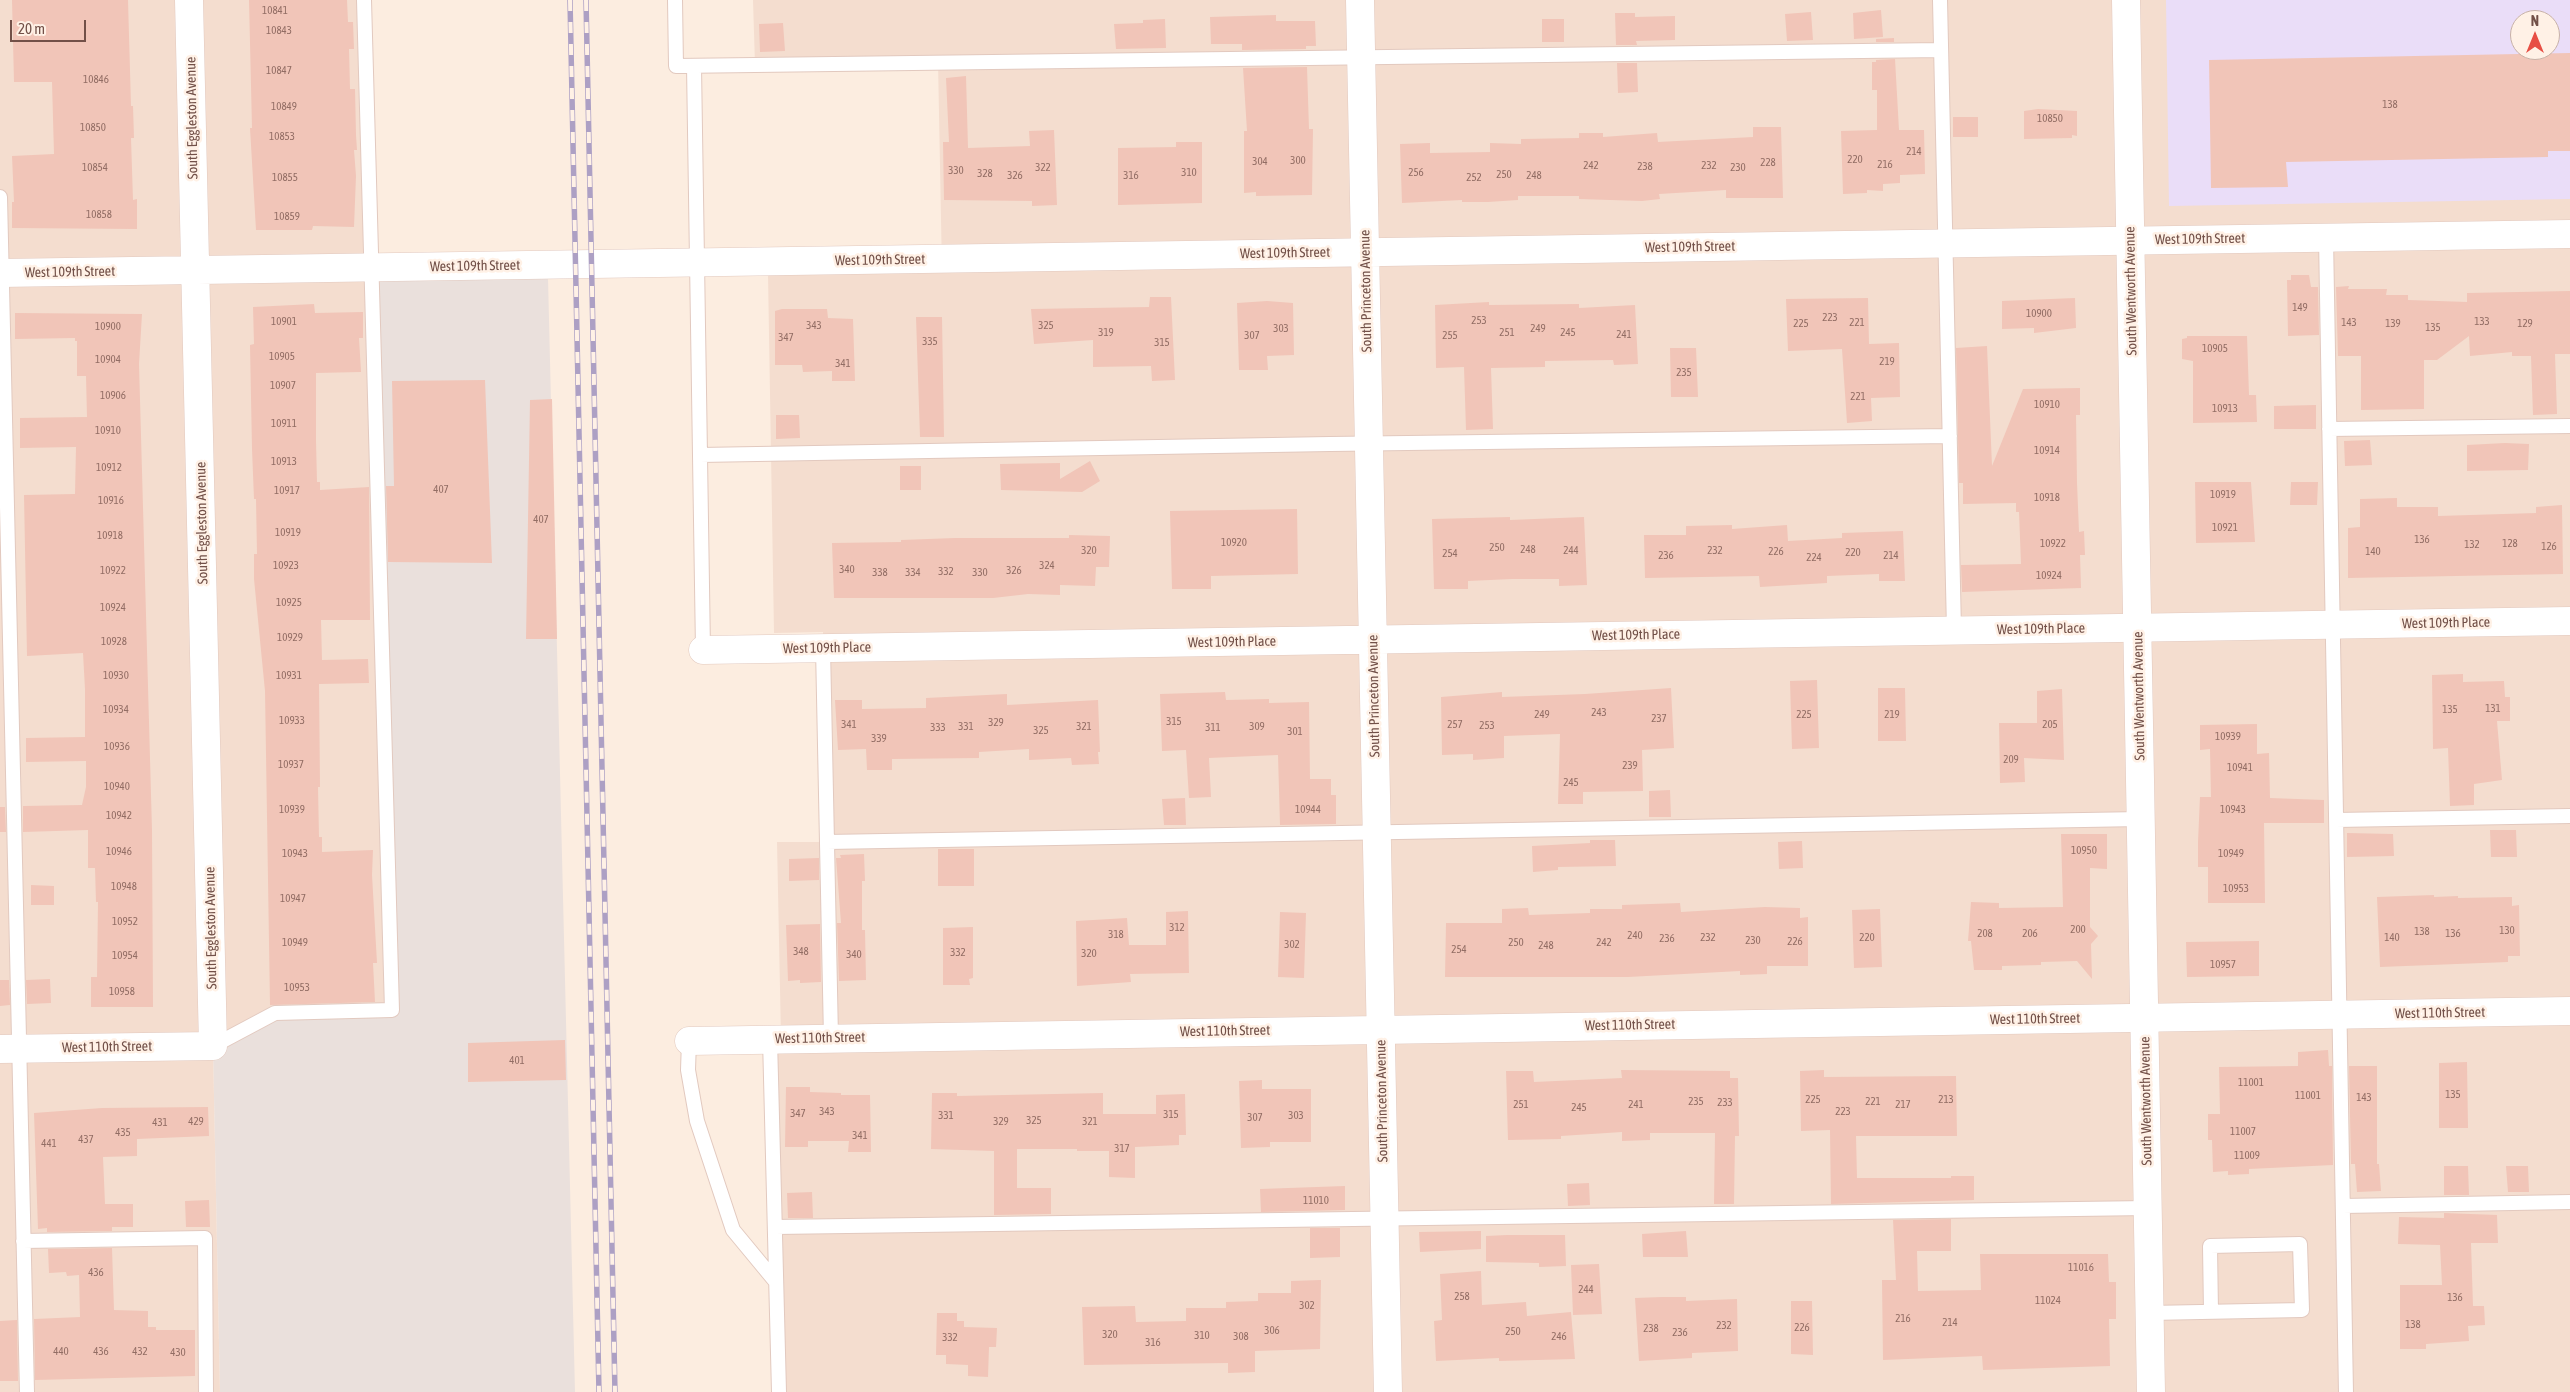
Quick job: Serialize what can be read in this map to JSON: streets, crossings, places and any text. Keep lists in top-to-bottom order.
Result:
{
  "streets": {
    "street": [
      "South Eggleston Avenue",
      "West 109th Street",
      "South Princeton Avenue",
      "South Wentworth Avenue",
      "West 109th Place",
      "West 110th Street"
    ]
  },
  "crossings": [
    ["South Eggleston Avenue", "West 109th Street"],
    ["South Eggleston Avenue", "West 110th Street"],
    ["West 109th Street", "South Princeton Avenue"],
    ["West 109th Street", "South Wentworth Avenue"],
    ["South Princeton Avenue", "West 109th Place"],
    ["South Princeton Avenue", "West 110th Street"],
    ["South Wentworth Avenue", "West 109th Place"],
    ["South Wentworth Avenue", "West 110th Street"]
  ],
  "house_numbers": [
    "10841",
    "10843",
    "10847",
    "10846",
    "138",
    "10849",
    "10850",
    "10850",
    "10853",
    "214",
    "220",
    "300",
    "304",
    "228",
    "216",
    "242",
    "232",
    "238",
    "10854",
    "322",
    "230",
    "330",
    "310",
    "256",
    "328",
    "250",
    "326",
    "316",
    "248",
    "10855",
    "252",
    "10858",
    "10859",
    "149",
    "10900",
    "223",
    "253",
    "10901",
    "133",
    "221",
    "143",
    "225",
    "139",
    "129",
    "343",
    "325",
    "10900",
    "135",
    "303",
    "249",
    "319",
    "251",
    "245",
    "241",
    "307",
    "255",
    "347",
    "335",
    "315",
    "10905",
    "10905",
    "10904",
    "219",
    "341",
    "235",
    "10907",
    "10906",
    "221",
    "10910",
    "10913",
    "10911",
    "10910",
    "10914",
    "10913",
    "10912",
    "407",
    "10917",
    "10919",
    "10918",
    "10916",
    "407",
    "10921",
    "10919",
    "10918",
    "136",
    "10920",
    "10922",
    "128",
    "132",
    "126",
    "250",
    "248",
    "320",
    "244",
    "232",
    "226",
    "140",
    "220",
    "254",
    "236",
    "214",
    "224",
    "10923",
    "324",
    "340",
    "10922",
    "326",
    "332",
    "338",
    "334",
    "330",
    "10924",
    "10925",
    "10924",
    "10929",
    "10928",
    "10930",
    "10931",
    "131",
    "10934",
    "135",
    "243",
    "249",
    "225",
    "219",
    "237",
    "10933",
    "315",
    "329",
    "341",
    "257",
    "205",
    "253",
    "331",
    "321",
    "309",
    "333",
    "311",
    "325",
    "301",
    "10939",
    "339",
    "10936",
    "209",
    "10937",
    "239",
    "10941",
    "245",
    "10940",
    "10939",
    "10944",
    "10943",
    "10942",
    "10950",
    "10946",
    "10943",
    "10949",
    "10948",
    "10953",
    "10947",
    "10952",
    "312",
    "200",
    "130",
    "138",
    "208",
    "206",
    "136",
    "318",
    "240",
    "232",
    "220",
    "140",
    "236",
    "230",
    "226",
    "10949",
    "250",
    "242",
    "302",
    "248",
    "254",
    "348",
    "332",
    "320",
    "340",
    "10954",
    "10957",
    "10953",
    "10958",
    "401",
    "11001",
    "135",
    "11001",
    "143",
    "225",
    "213",
    "235",
    "221",
    "233",
    "251",
    "241",
    "217",
    "245",
    "343",
    "223",
    "347",
    "315",
    "331",
    "303",
    "307",
    "325",
    "429",
    "329",
    "321",
    "431",
    "11007",
    "435",
    "341",
    "437",
    "441",
    "317",
    "11009",
    "11010",
    "11016",
    "436",
    "244",
    "258",
    "136",
    "11024",
    "302",
    "216",
    "214",
    "138",
    "232",
    "226",
    "238",
    "306",
    "250",
    "236",
    "320",
    "310",
    "308",
    "246",
    "332",
    "316",
    "440",
    "436",
    "432",
    "430"
  ],
  "scale_bar": "20 m",
  "north": "top"
}
